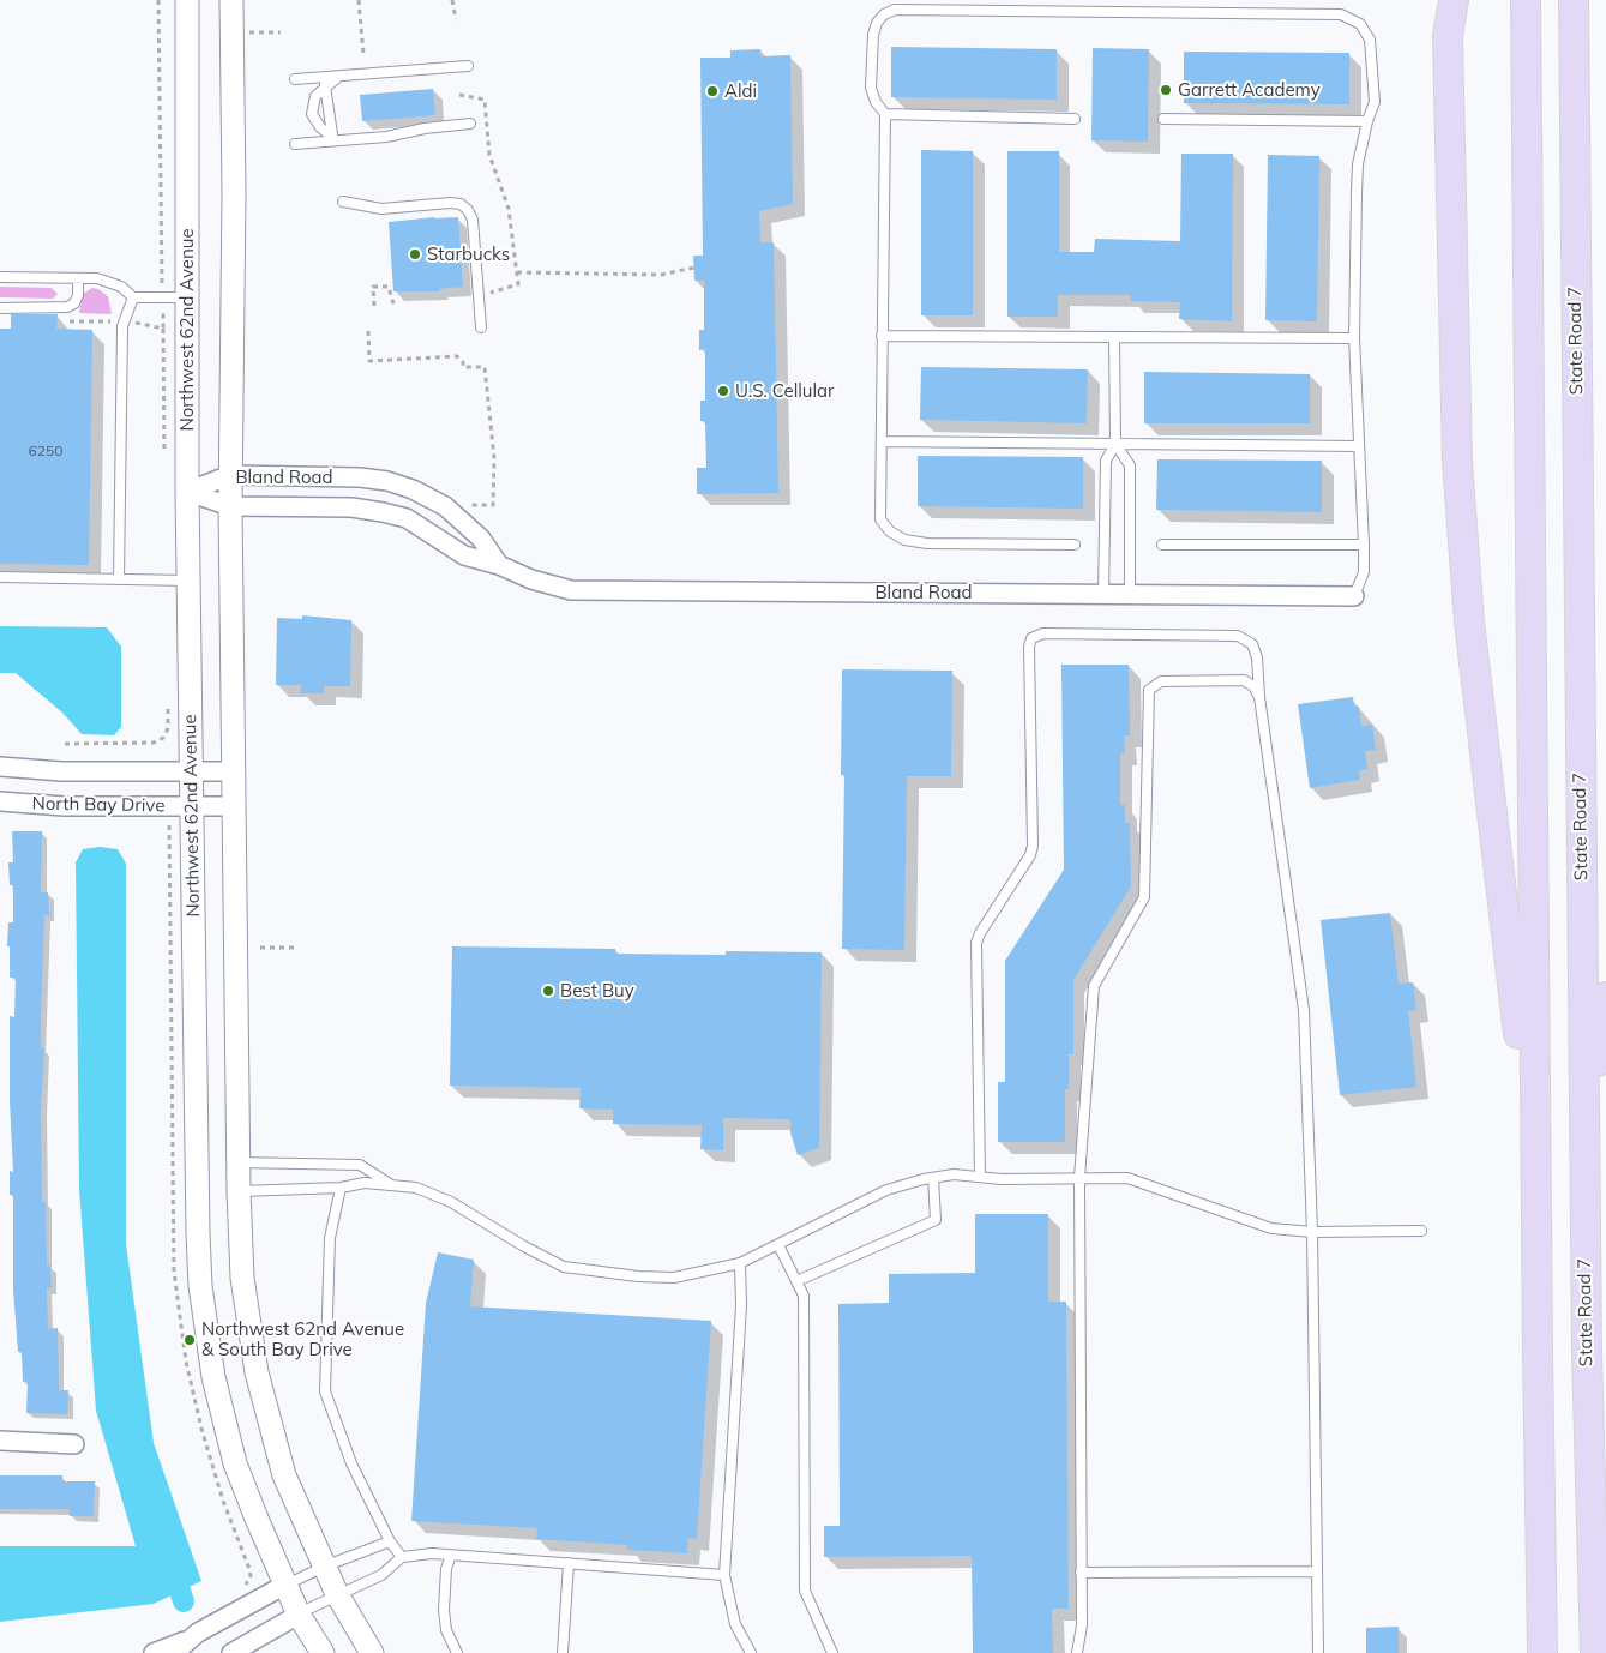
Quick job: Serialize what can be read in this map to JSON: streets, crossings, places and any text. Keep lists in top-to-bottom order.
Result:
{
  "streets": {
    "main road": ["State Road 7"],
    "street": ["Northwest 62nd Avenue", "Bland Road", "North Bay Drive"]
  },
  "crossings": [
    ["Northwest 62nd Avenue", "Bland Road"],
    ["Northwest 62nd Avenue", "North Bay Drive"]
  ],
  "places": [
    "Garrett Academy",
    "Aldi",
    "Starbucks",
    "U.S. Cellular",
    "Best Buy",
    "Northwest 62nd Avenue & South Bay Drive"
  ],
  "house_numbers": ["6250"]
}
